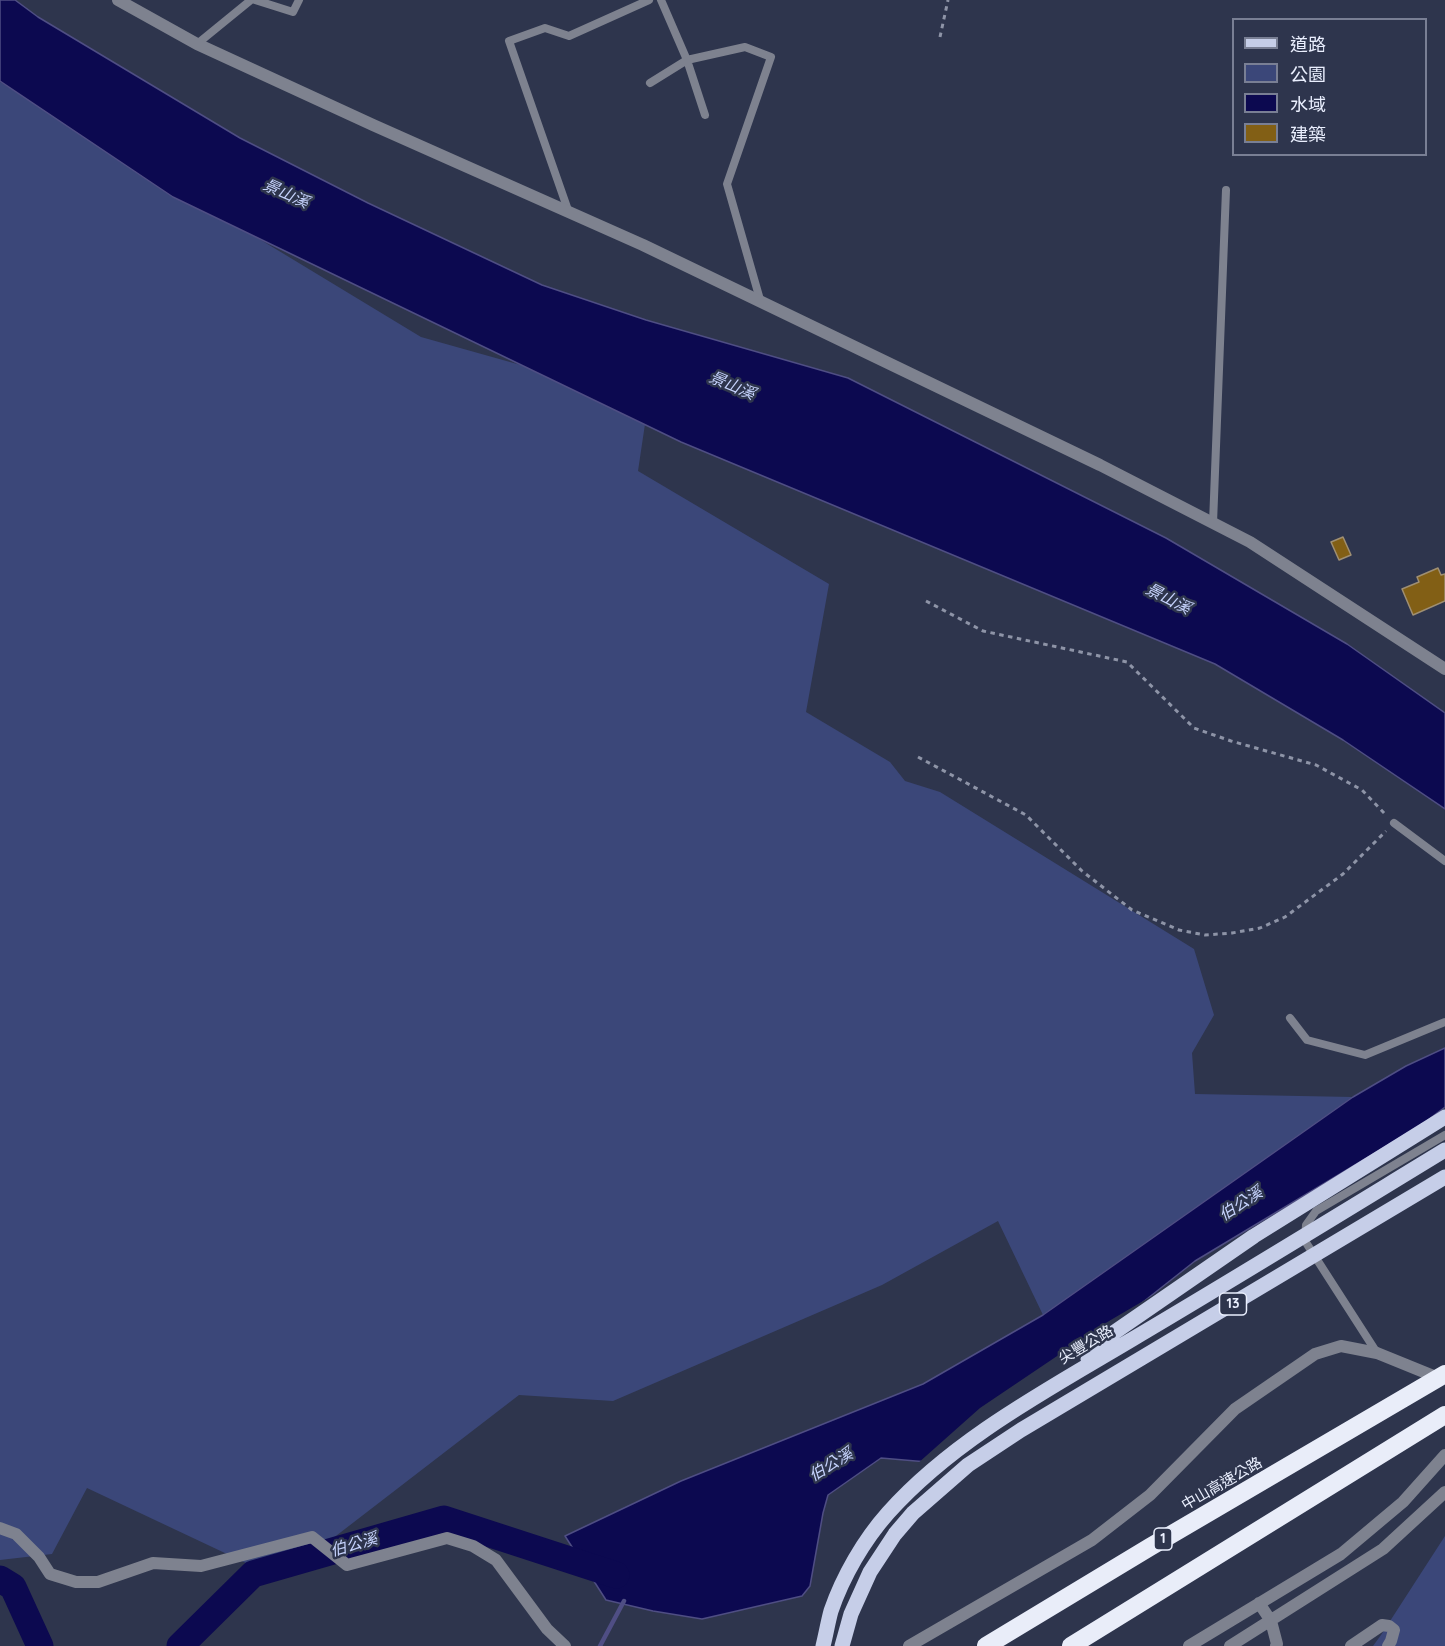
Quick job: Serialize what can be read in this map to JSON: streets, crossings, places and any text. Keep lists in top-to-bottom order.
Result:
{
  "streets": {
    "highway": ["中山高速公路", "1"],
    "main road": ["13", "尖豐公路"]
  },
  "water": ["景山溪", "伯公溪"],
  "legend": [
    "道路",
    "公園",
    "水域",
    "建築"
  ]
}
